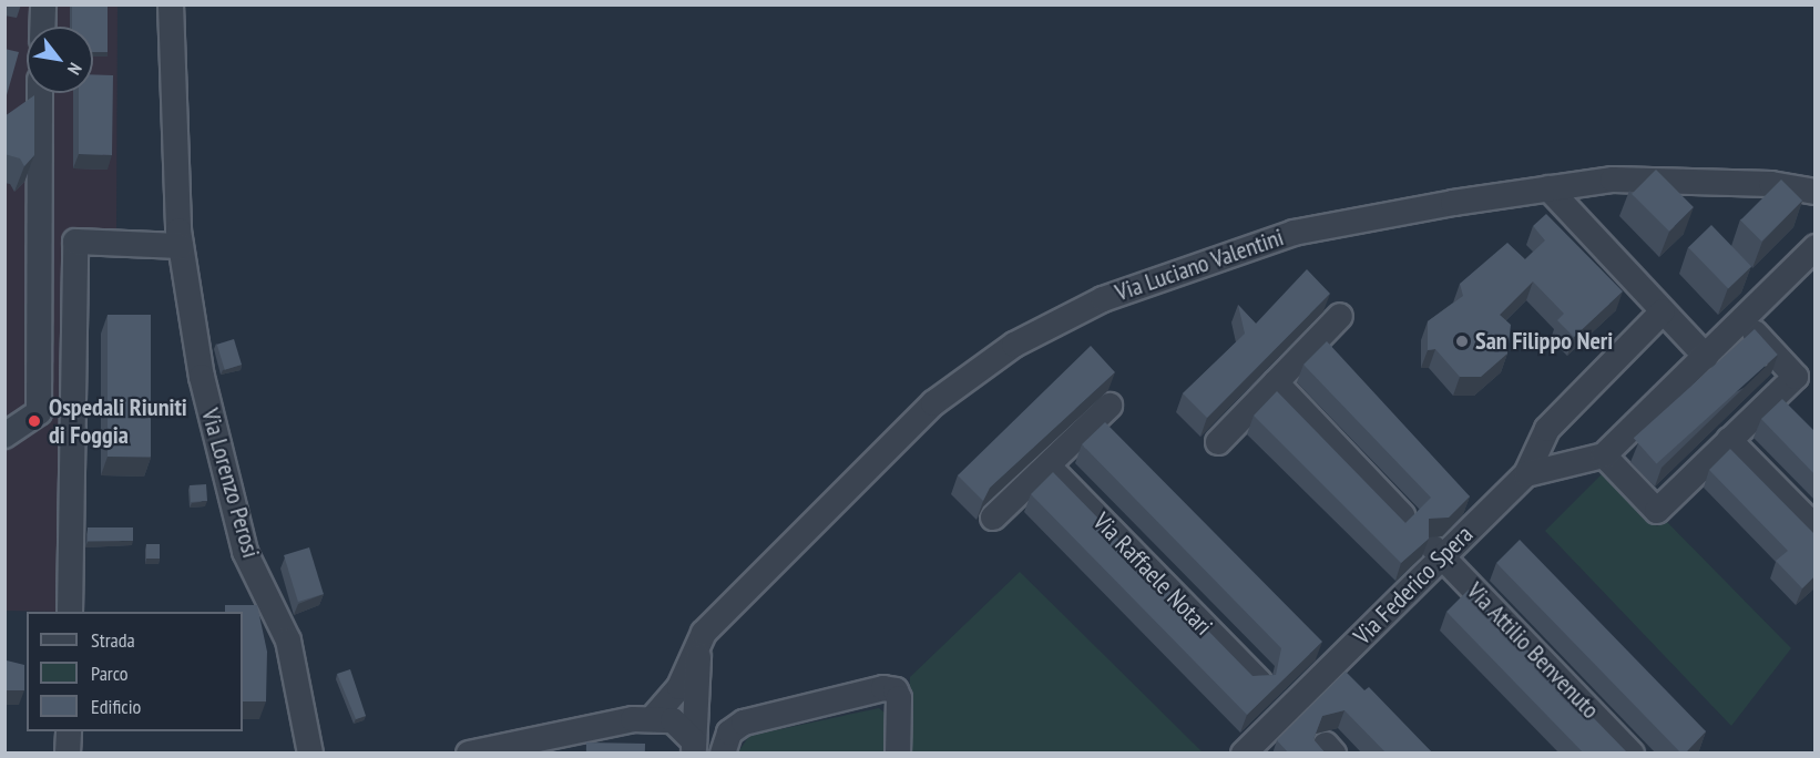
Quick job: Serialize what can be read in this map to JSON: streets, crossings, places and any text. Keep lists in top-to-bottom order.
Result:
{
  "streets": {
    "street": [
      "Via Luciano Valentini",
      "Via Lorenzo Perosi",
      "Via Raffaele Notari",
      "Via Federico Spera",
      "Via Attilio Benvenuto"
    ]
  },
  "crossings": [
    ["Via Raffaele Notari", "Via Federico Spera"],
    ["Via Federico Spera", "Via Attilio Benvenuto"]
  ],
  "places": ["San Filippo Neri", "Ospedali Riuniti di Foggia"],
  "legend": ["Strada", "Parco", "Edificio"],
  "north": "bottom right"
}
